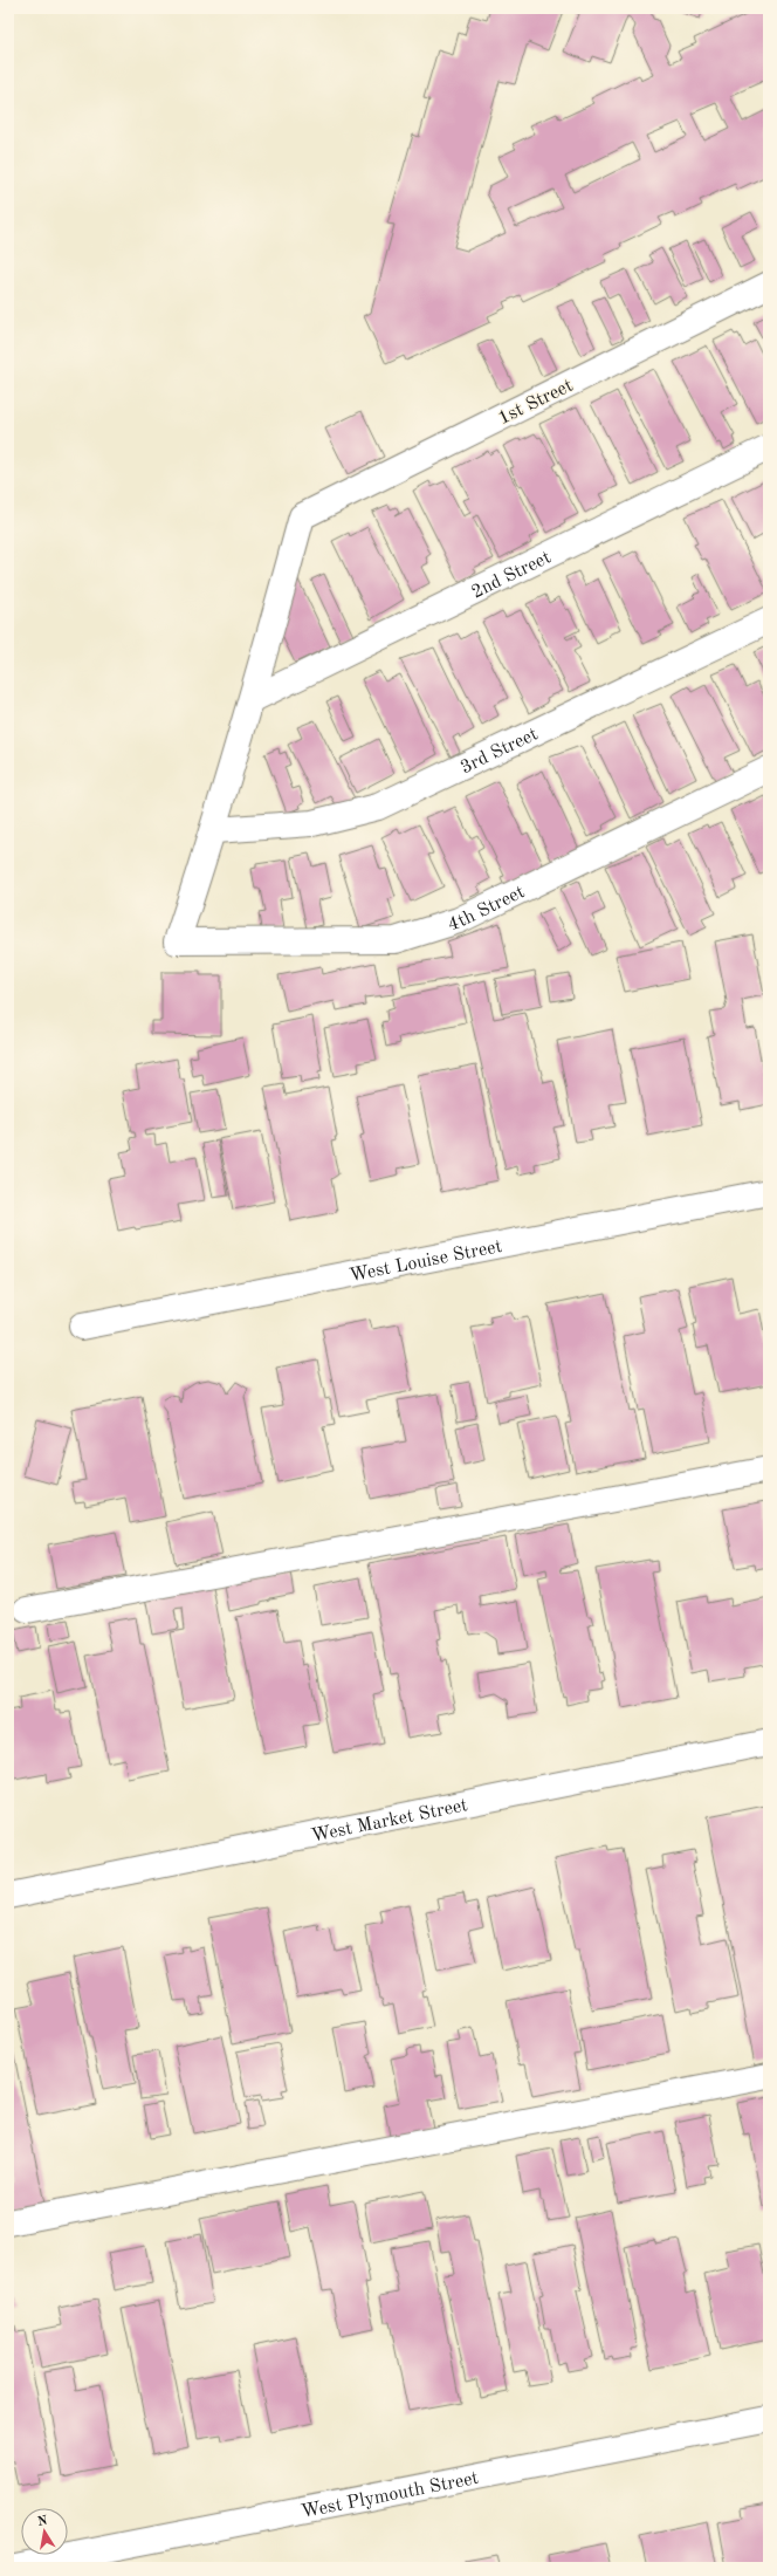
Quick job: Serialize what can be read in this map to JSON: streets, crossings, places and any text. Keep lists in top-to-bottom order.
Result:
{
  "streets": {
    "street": [
      "1st Street",
      "2nd Street",
      "3rd Street",
      "4th Street",
      "West Louise Street",
      "West Market Street",
      "West Plymouth Street"
    ]
  },
  "crossings": [
    ["1st Street", "2nd Street"],
    ["3rd Street", "4th Street"]
  ],
  "north": "top"
}
